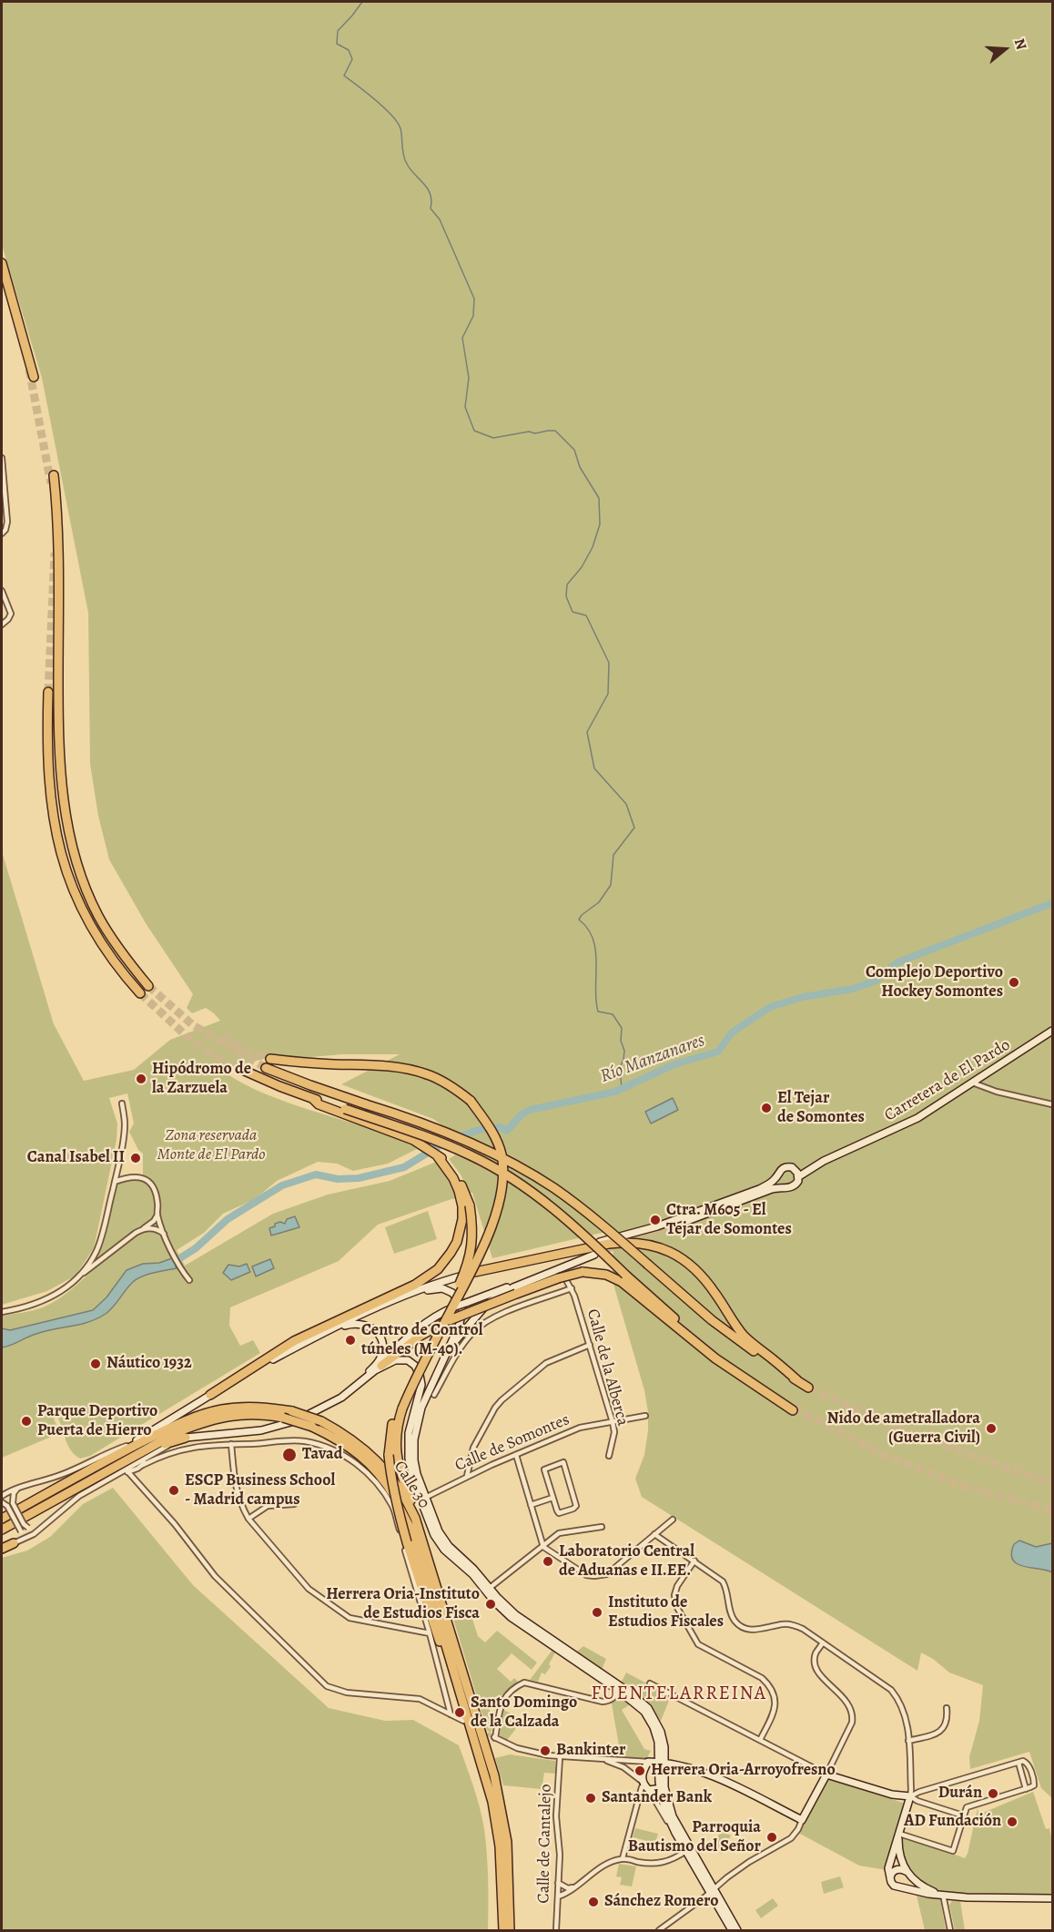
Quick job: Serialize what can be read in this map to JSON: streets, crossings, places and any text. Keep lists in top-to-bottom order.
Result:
{
  "streets": {
    "highway": ["Calle 30"],
    "street": [
      "Carretera de El Pardo",
      "Calle de la Alberca",
      "Calle de Somontes",
      "Calle de Cantalejo"
    ]
  },
  "crossings": [
    ["Calle de la Alberca", "Calle de Somontes"]
  ],
  "districts": ["FUENTELARREINA"],
  "water": ["Río Manzanares"],
  "parks": ["Zona reservada Monte de El Pardo"],
  "places": [
    "Complejo Deportivo Hockey Somontes",
    "Hipódromo de la Zarzuela",
    "El Tejar de Somontes",
    "Canal Isabel II",
    "Ctra. M605 - El Tejar de Somontes",
    "Centro de Control túneles (M-40).",
    "Náutico 1932",
    "Parque Deportivo Puerta de Hierro",
    "Nido de ametralladora (Guerra Civil)",
    "Tavad",
    "ESCP Business School - Madrid campus",
    "Laboratorio Central de Aduanas e II.EE.",
    "Herrera Oria-Instituto de Estudios Fisca",
    "Instituto de Estudios Fiscales",
    "Santo Domingo de la Calzada",
    "Bankinter",
    "Herrera Oria-Arroyofresno",
    "Durán",
    "Santander Bank",
    "AD Fundación",
    "Parroquia Bautismo del Señor",
    "Sánchez Romero"
  ],
  "north": "right"
}
